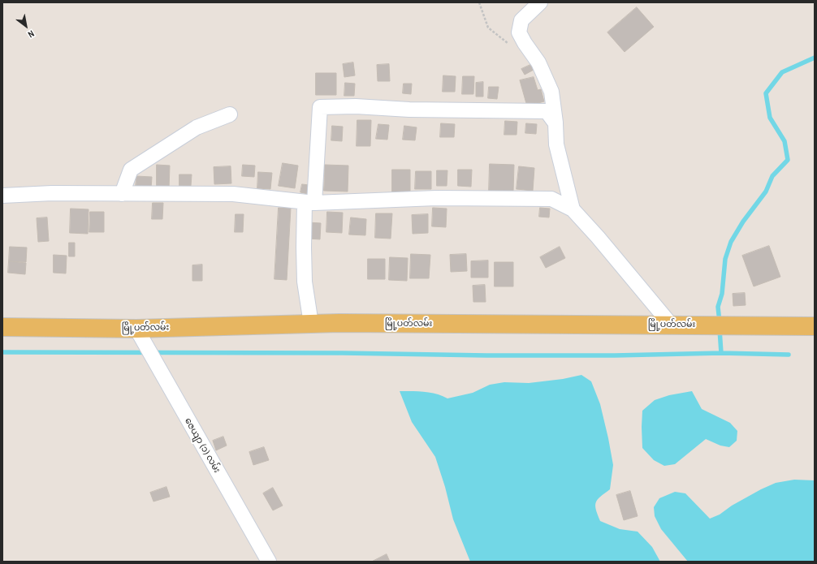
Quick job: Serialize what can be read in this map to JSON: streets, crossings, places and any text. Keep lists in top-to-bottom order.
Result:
{
  "streets": {
    "main road": ["မြို့ပတ်လမ်း"],
    "street": ["ဇေယျာ (၁) လမ်း"]
  },
  "crossings": [
    ["မြို့ပတ်လမ်း", "ဇေယျာ (၁) လမ်း"]
  ],
  "north": "bottom right"
}
